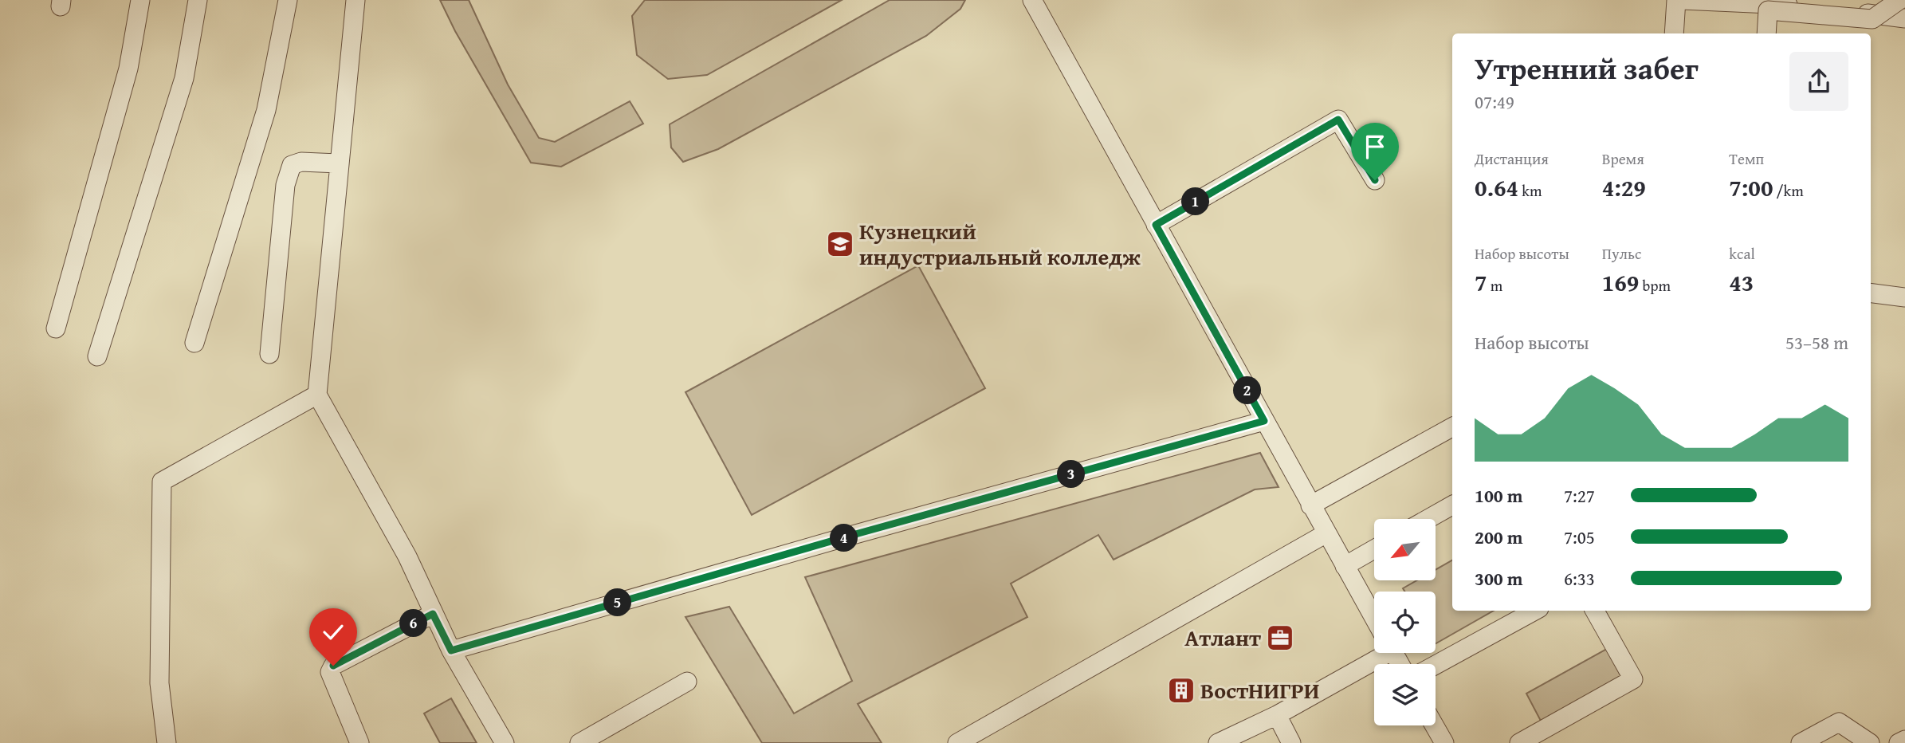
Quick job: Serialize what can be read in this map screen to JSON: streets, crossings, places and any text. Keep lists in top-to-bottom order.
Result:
{
  "places": {
    "school or university": ["Кузнецкий индустриальный колледж"],
    "office": ["Атлант"],
    "building": ["ВостНИГРИ"]
  },
  "north": "bottom left",
  "page": {
    "heading": ["Утренний забег", "07:49"],
    "stats": [
      ["Дистанция", "0.64 km"],
      ["Время", "4:29"],
      ["Темп", "7:00 /km"],
      ["Набор высоты", "7 m"],
      ["Пульс", "169 bpm"],
      ["kcal", "43"]
    ],
    "pins": [
      "1",
      "2",
      "3",
      "4",
      "5",
      "6"
    ],
    "chart": ["Набор высоты", "53–58 m"],
    "list": [
      {
        "name": "100 m",
        "note": "7:27"
      },
      {
        "name": "200 m",
        "note": "7:05"
      },
      {
        "name": "300 m",
        "note": "6:33"
      }
    ]
  }
}
